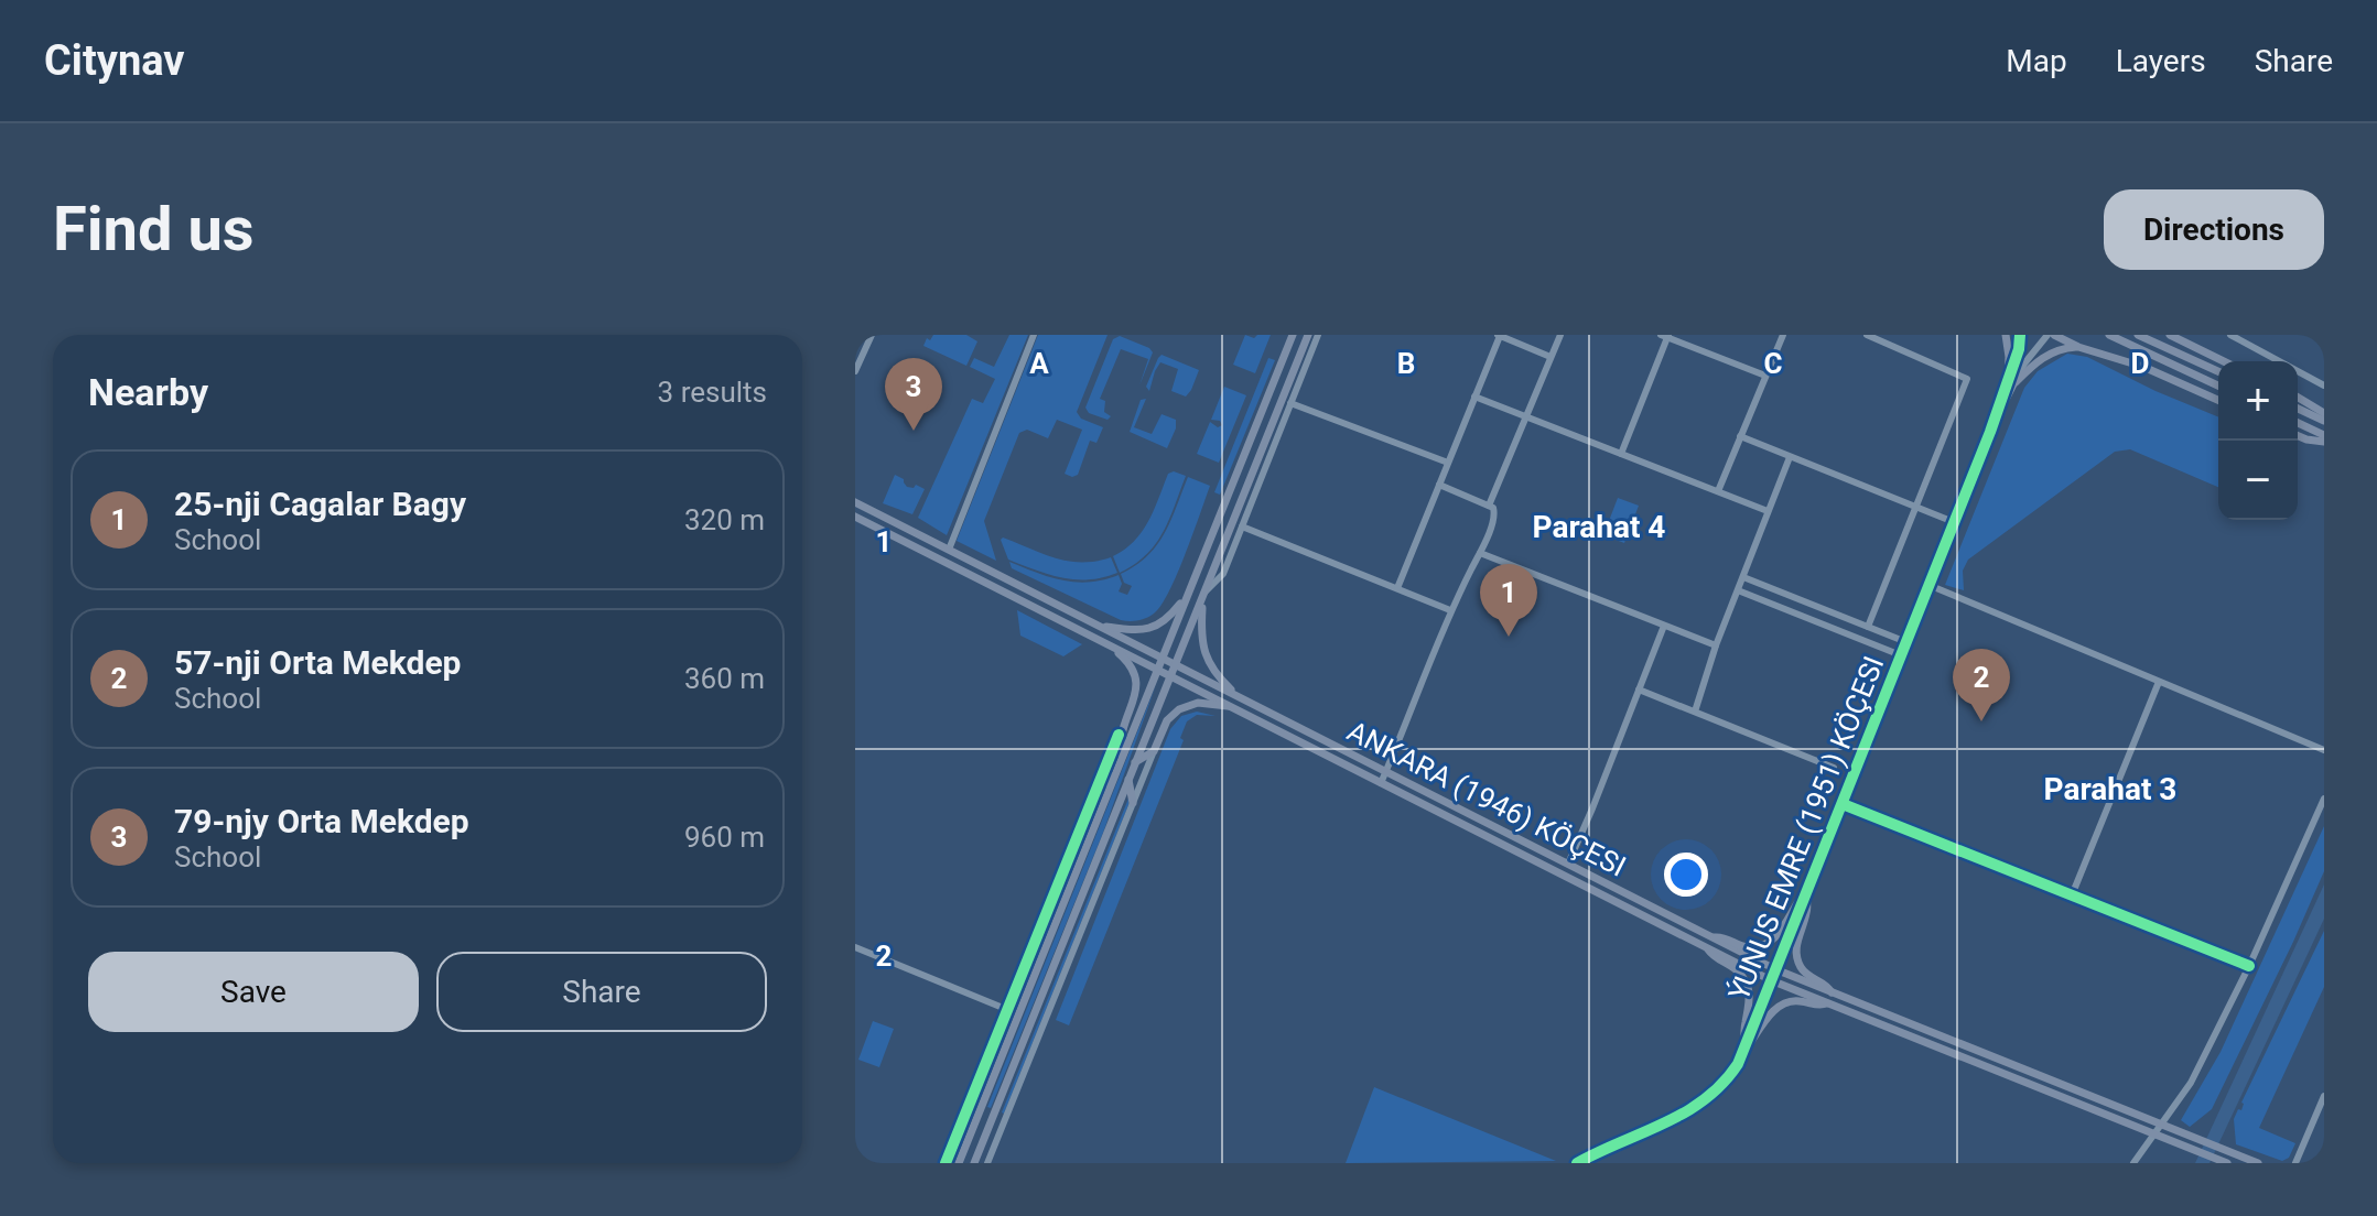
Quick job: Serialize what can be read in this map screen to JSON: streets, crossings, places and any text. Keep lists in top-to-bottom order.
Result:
{
  "streets": {
    "main road": ["ANKARA (1946) KÖÇESI"],
    "street": ["ÝUNUS EMRE (1951) KÖÇESI"]
  },
  "crossings": [
    ["ANKARA (1946) KÖÇESI", "ÝUNUS EMRE (1951) KÖÇESI"]
  ],
  "districts": ["Parahat 4", "Parahat 3"],
  "page": {
    "header": "Citynav",
    "nav": ["Map", "Layers", "Share"],
    "buttons": [
      "Directions",
      ["Save", "Share"]
    ],
    "title": "Find us",
    "heading": ["Nearby", "3 results"],
    "pins": ["3", "1", "2"],
    "map_buttons": ["+", "−"],
    "list": [
      {
        "mark": "1",
        "name": "25-nji Cagalar Bagy",
        "note": "School",
        "value": "320 m"
      },
      {
        "mark": "2",
        "name": "57-nji Orta Mekdep",
        "note": "School",
        "value": "360 m"
      },
      {
        "mark": "3",
        "name": "79-njy Orta Mekdep",
        "note": "School",
        "value": "960 m"
      }
    ]
  },
  "grid": {
    "columns": [
      "A",
      "B",
      "C",
      "D"
    ],
    "rows": ["1", "2"]
  }
}
